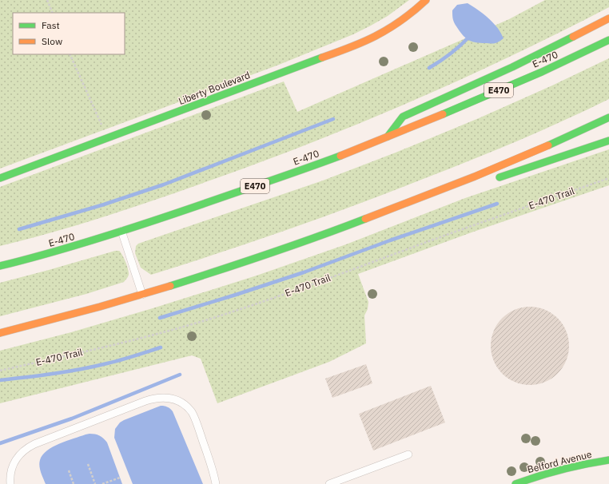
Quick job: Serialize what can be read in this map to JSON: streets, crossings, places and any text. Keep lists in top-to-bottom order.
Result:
{
  "streets": {
    "main road": [
      "E-470",
      "Liberty Boulevard",
      "E470",
      "Belford Avenue"
    ],
    "path": ["E-470 Trail"]
  },
  "legend": ["Fast", "Slow"]
}
